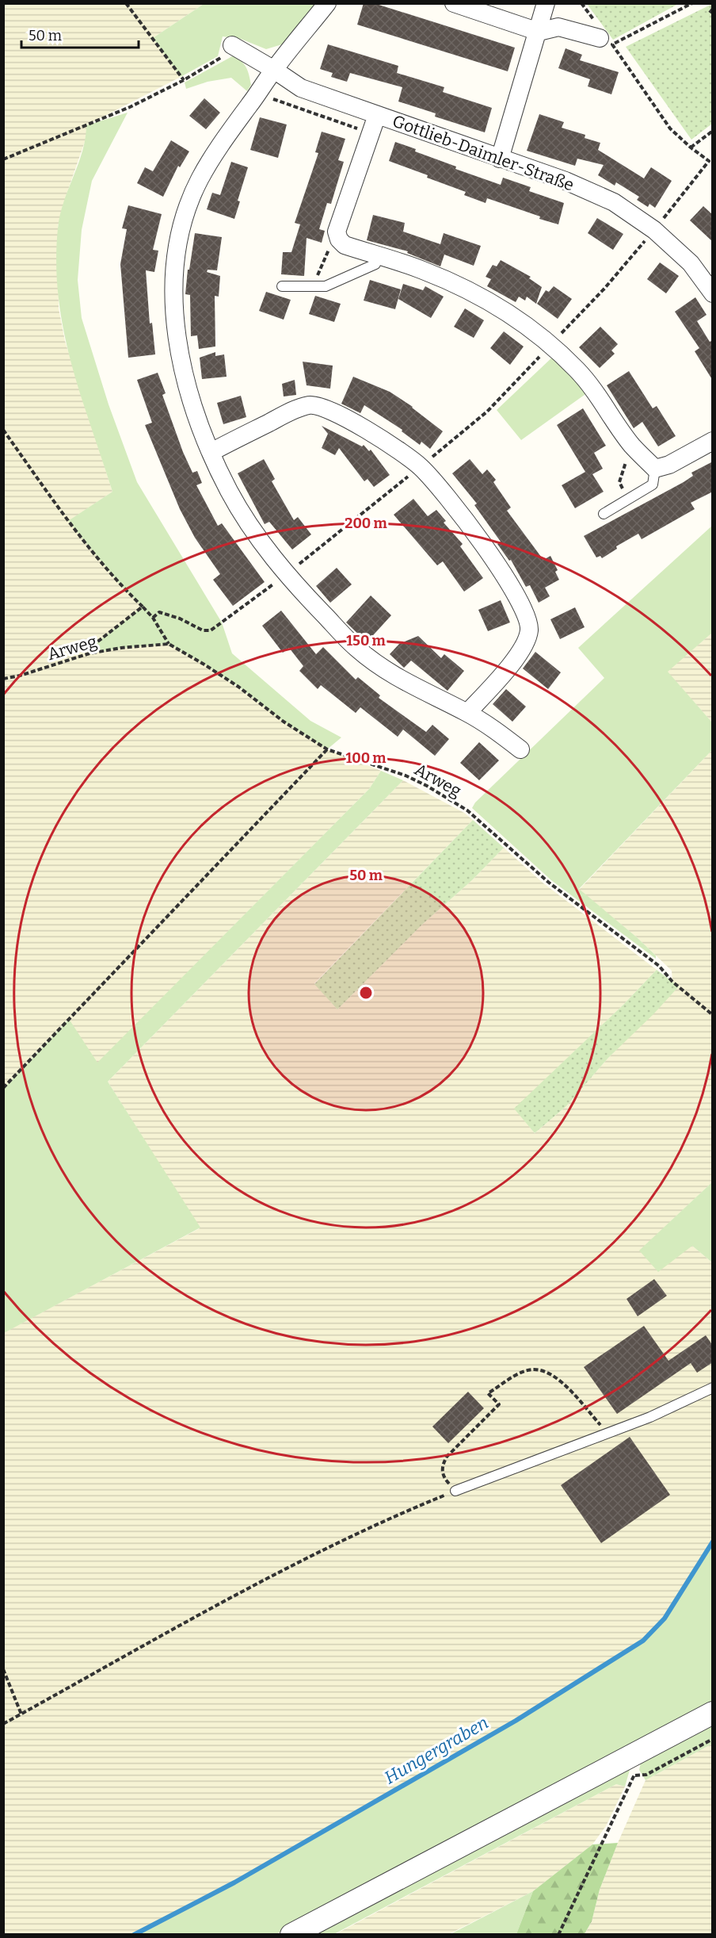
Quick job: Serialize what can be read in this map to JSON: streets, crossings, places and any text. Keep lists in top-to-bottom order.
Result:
{
  "streets": {
    "street": ["Gottlieb-Daimler-Straße"],
    "path": ["Arweg"]
  },
  "water": ["Hungergraben"],
  "scale_bar": "50 m",
  "rings": [
    "200 m",
    "150 m",
    "100 m",
    "50 m"
  ]
}
